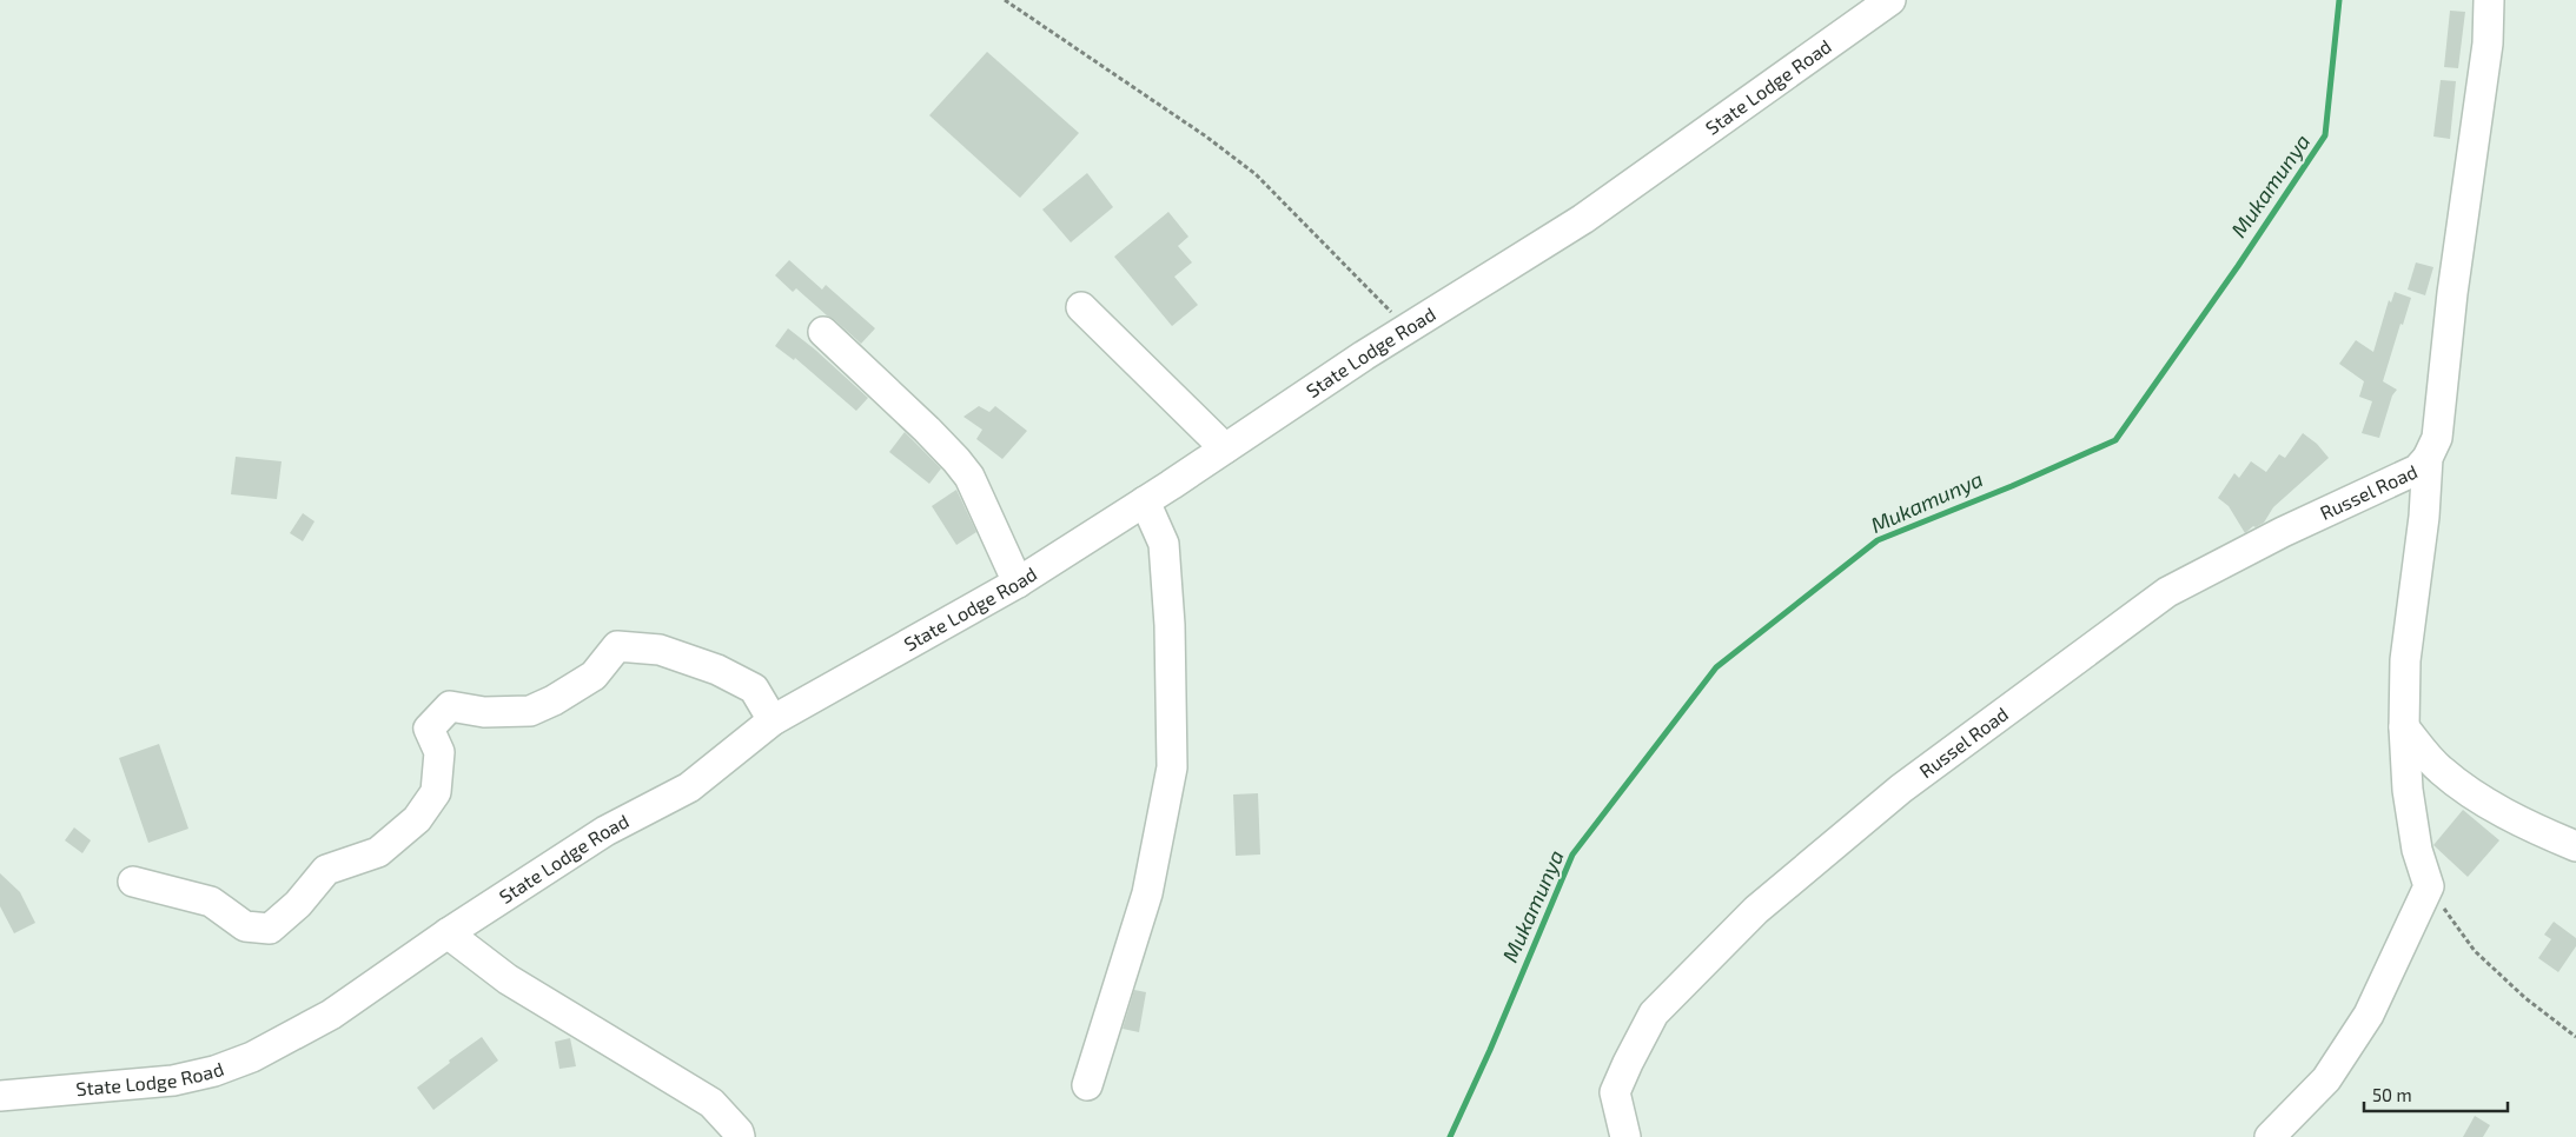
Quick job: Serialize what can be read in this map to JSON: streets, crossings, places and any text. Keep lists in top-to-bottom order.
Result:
{
  "streets": {
    "street": ["State Lodge Road", "Russel Road"]
  },
  "water": ["Mukamunya"],
  "scale_bar": "50 m"
}
